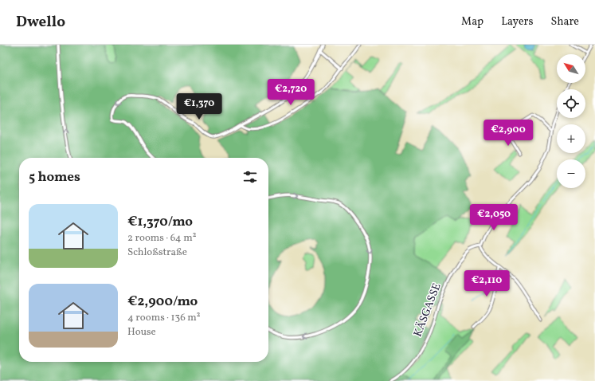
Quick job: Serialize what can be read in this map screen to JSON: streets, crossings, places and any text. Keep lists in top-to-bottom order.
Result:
{
  "streets": {
    "street": ["KÄSGASSE"]
  },
  "north": "top left",
  "page": {
    "header": "Dwello",
    "nav": ["Map", "Layers", "Share"],
    "map_buttons": ["+", "−"],
    "price": [
      "€2,720",
      "€1,370",
      "€2,900",
      "€2,050",
      "€2,110"
    ],
    "heading": "5 homes",
    "list": [
      {
        "name": "€1,370/mo",
        "note": "2 rooms · 64 m² · Schloßstraße"
      },
      {
        "name": "€2,900/mo",
        "note": "4 rooms · 136 m² · House"
      }
    ]
  }
}
